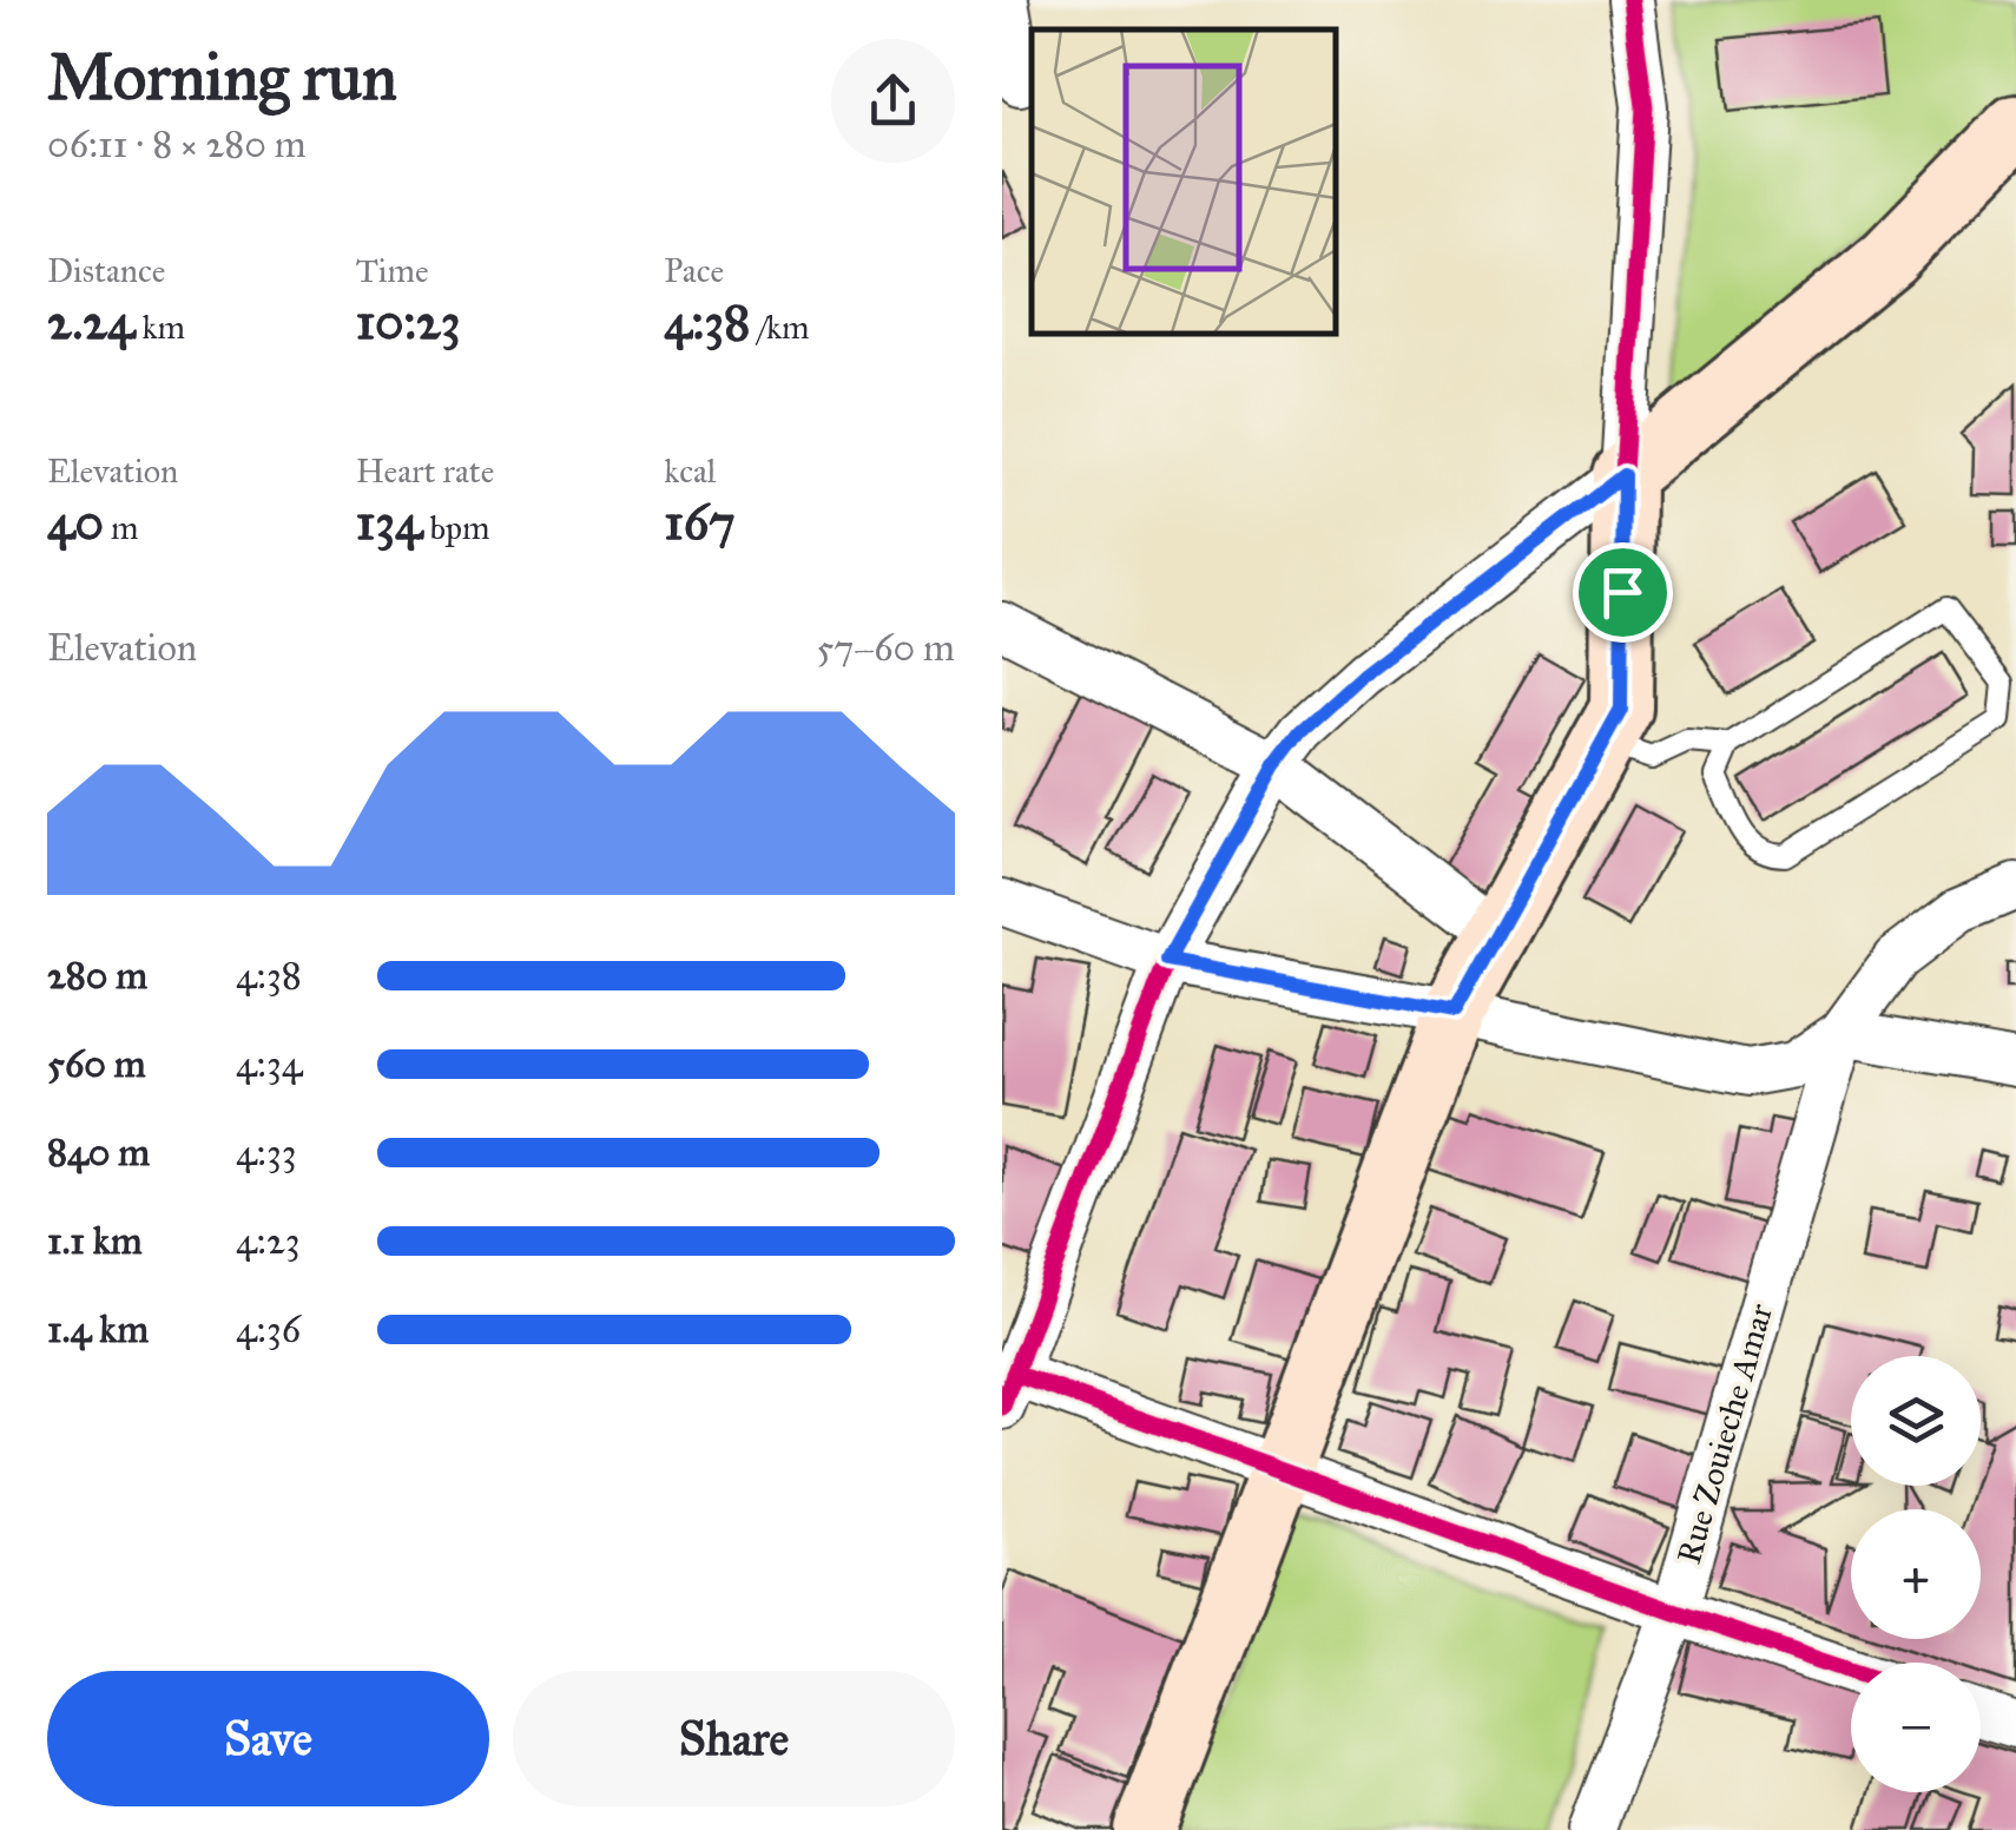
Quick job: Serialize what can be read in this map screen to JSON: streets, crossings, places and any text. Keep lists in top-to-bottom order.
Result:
{
  "streets": {
    "street": ["Rue Zouieche Amar"]
  },
  "page": {
    "heading": ["Morning run", "06:11 · 8 × 280 m"],
    "stats": [
      ["Distance", "2.24 km"],
      ["Time", "10:23"],
      ["Pace", "4:38 /km"],
      ["Elevation", "40 m"],
      ["Heart rate", "134 bpm"],
      ["kcal", "167"]
    ],
    "chart": ["Elevation", "57–60 m"],
    "list": [
      {
        "name": "280 m",
        "note": "4:38"
      },
      {
        "name": "560 m",
        "note": "4:34"
      },
      {
        "name": "840 m",
        "note": "4:33"
      },
      {
        "name": "1.1 km",
        "note": "4:23"
      },
      {
        "name": "1.4 km",
        "note": "4:36"
      }
    ],
    "map_buttons": ["+", "−"],
    "buttons": ["Save", "Share"]
  }
}
